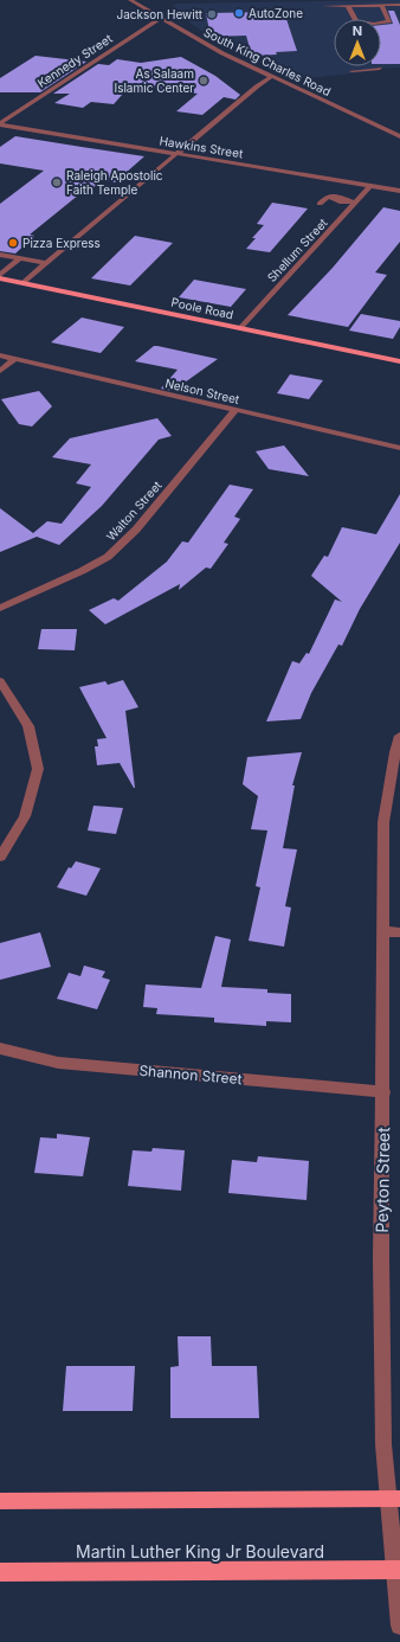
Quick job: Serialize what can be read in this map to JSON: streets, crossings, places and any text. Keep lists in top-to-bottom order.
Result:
{
  "streets": {
    "main road": ["Poole Road", "Martin Luther King Jr Boulevard"],
    "street": [
      "Kennedy Street",
      "South King Charles Road",
      "Hawkins Street",
      "Shellum Street",
      "Nelson Street",
      "Walton Street",
      "Shannon Street",
      "Peyton Street"
    ]
  },
  "crossings": [
    ["Kennedy Street", "South King Charles Road"],
    ["Kennedy Street", "Hawkins Street"],
    ["Hawkins Street", "Shellum Street"],
    ["Shellum Street", "Poole Road"],
    ["Nelson Street", "Walton Street"],
    ["Shannon Street", "Peyton Street"],
    ["Peyton Street", "Martin Luther King Jr Boulevard"]
  ],
  "places": [
    "AutoZone",
    "Jackson Hewitt",
    "As Salaam Islamic Center",
    "Raleigh Apostolic Faith Temple",
    "Pizza Express"
  ],
  "north": "top"
}
